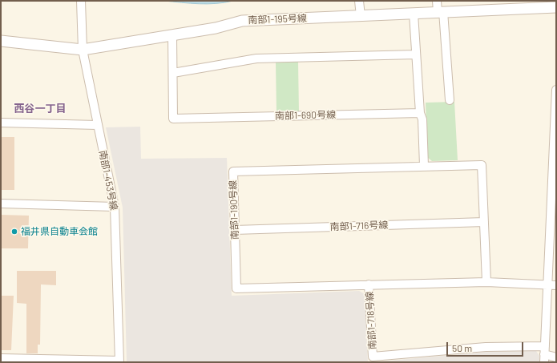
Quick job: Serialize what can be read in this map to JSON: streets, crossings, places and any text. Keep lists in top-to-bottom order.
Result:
{
  "streets": {
    "street": [
      "南部1-195号線",
      "南部1-690号線",
      "南部1-453号線",
      "南部1-190号線",
      "南部1-716号線",
      "南部1-718号線"
    ]
  },
  "crossings": [
    ["南部1-195号線", "南部1-690号線"],
    ["南部1-195号線", "南部1-453号線"],
    ["南部1-190号線", "南部1-716号線"],
    ["南部1-190号線", "南部1-718号線"]
  ],
  "districts": ["西谷一丁目"],
  "places": ["福井県自動車会館"],
  "scale_bar": "50 m"
}
